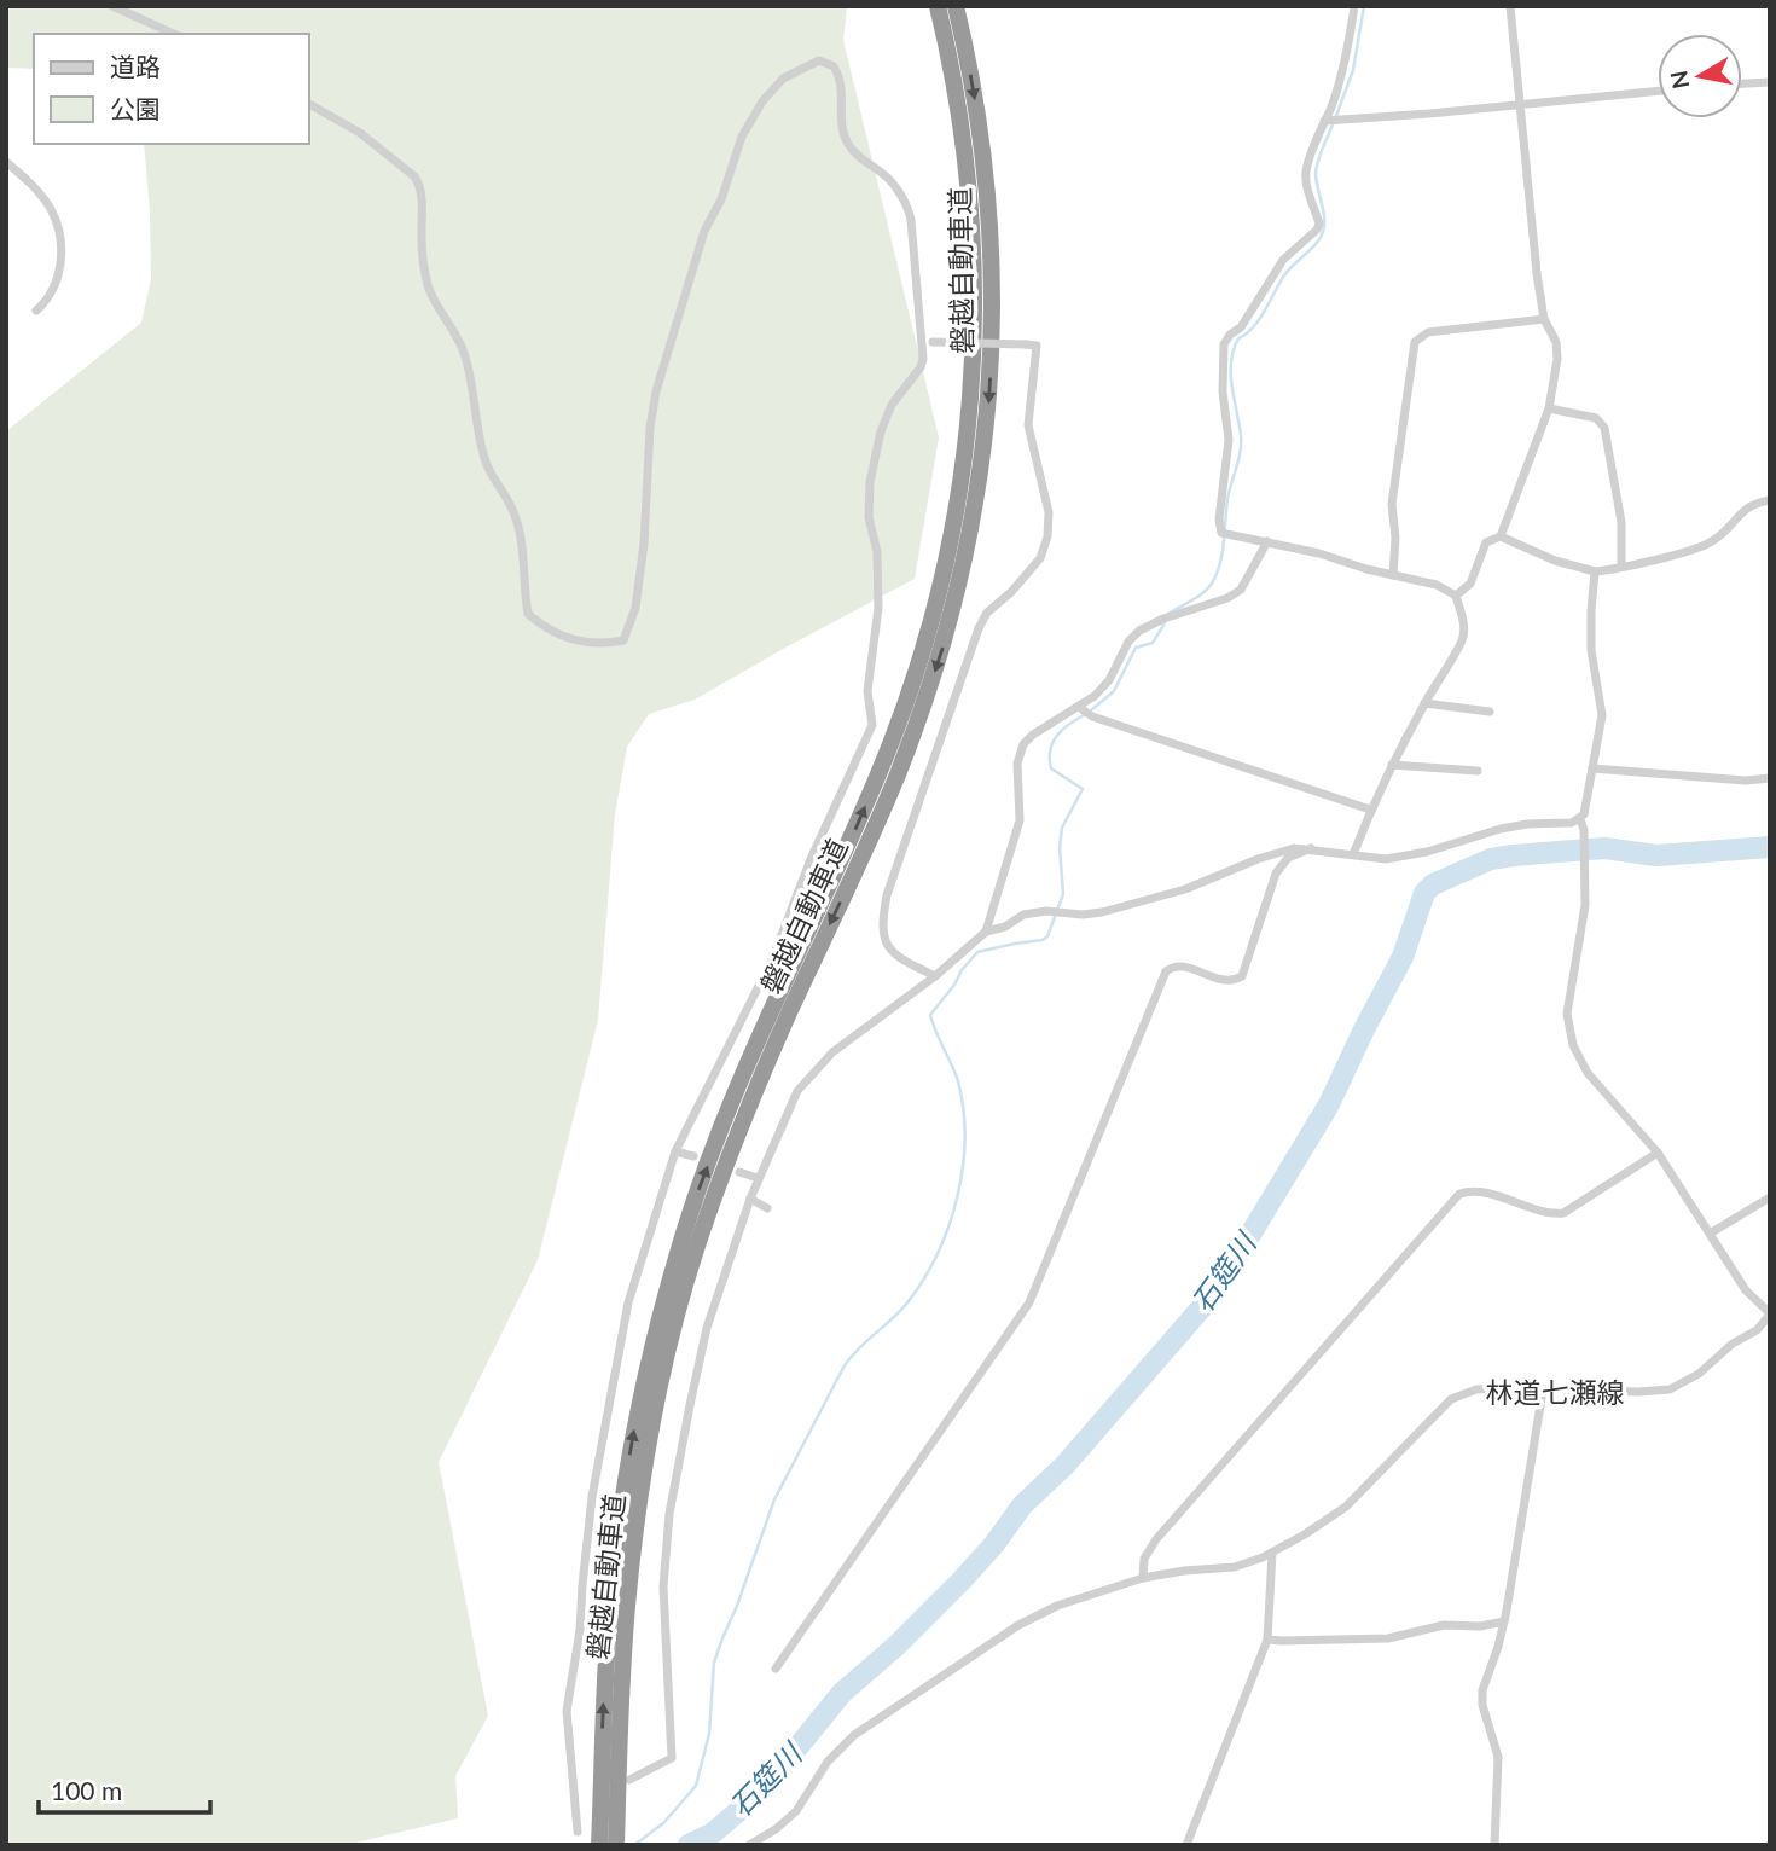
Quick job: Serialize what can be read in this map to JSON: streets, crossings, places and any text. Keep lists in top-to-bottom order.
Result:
{
  "streets": {
    "highway": ["磐越自動車道"],
    "street": ["林道七瀬線"]
  },
  "water": ["石筵川"],
  "legend": ["道路", "公園"],
  "scale_bar": "100 m",
  "north": "left"
}
